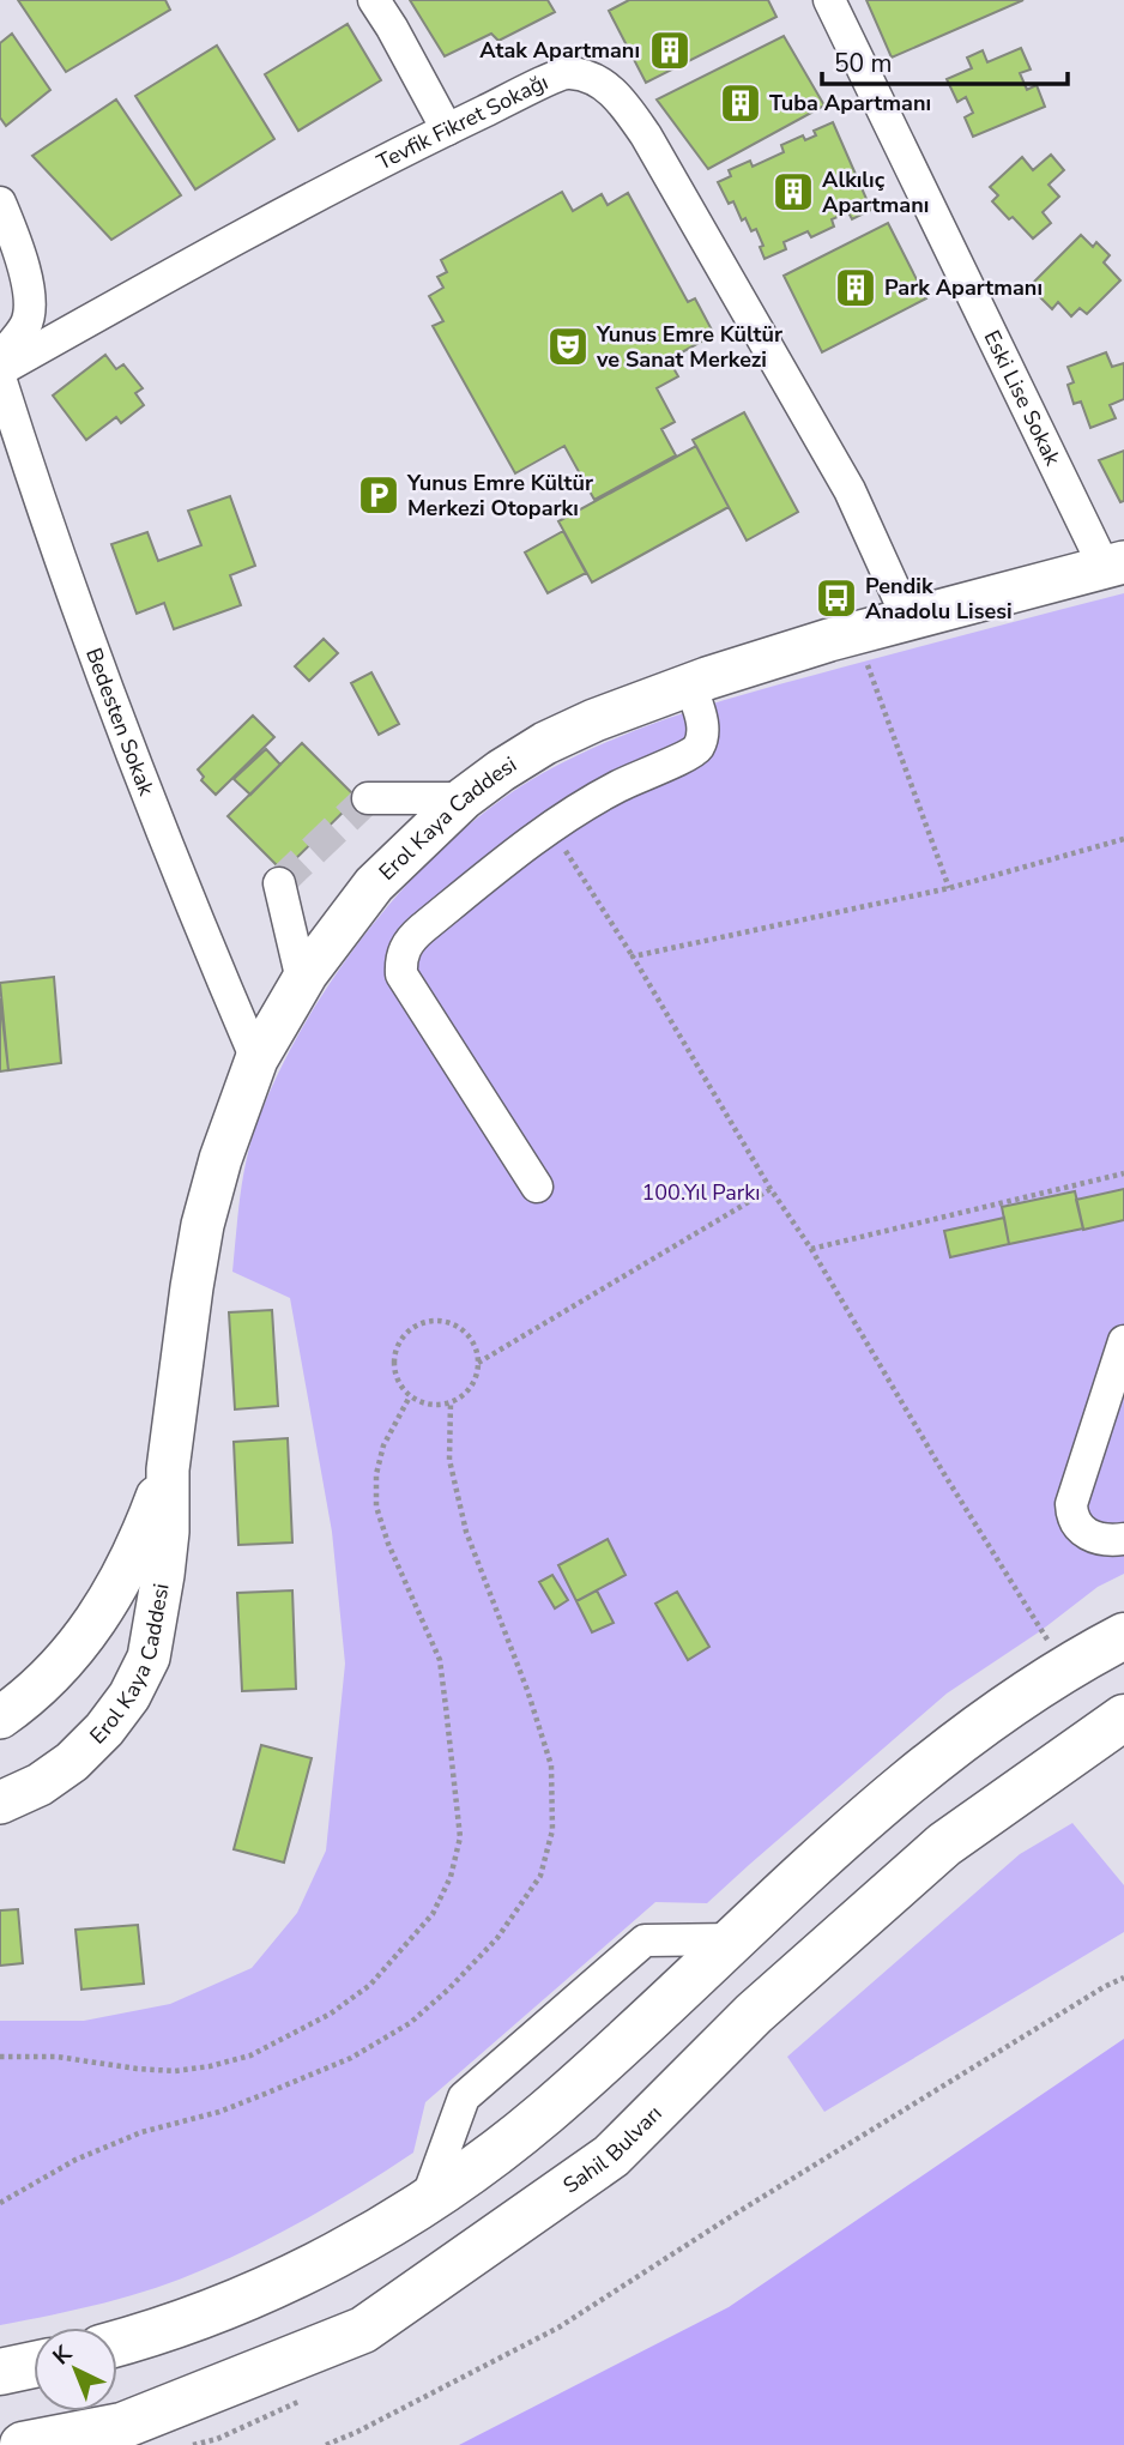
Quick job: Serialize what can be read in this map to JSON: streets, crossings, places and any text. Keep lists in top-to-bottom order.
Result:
{
  "streets": {
    "highway": ["Sahil Bulvarı"],
    "main road": ["Erol Kaya Caddesi"],
    "street": ["Tevfik Fikret Sokağı", "Eski Lise Sokak", "Bedesten Sokak"]
  },
  "crossings": [
    ["Tevfik Fikret Sokağı", "Erol Kaya Caddesi"],
    ["Eski Lise Sokak", "Erol Kaya Caddesi"],
    ["Bedesten Sokak", "Erol Kaya Caddesi"]
  ],
  "parks": ["100.Yıl Parkı"],
  "places": {
    "building": [
      "Atak Apartmanı",
      "Tuba Apartmanı",
      "Alkılıç Apartmanı",
      "Park Apartmanı"
    ],
    "theatre": ["Yunus Emre Kültür ve Sanat Merkezi"],
    "parking": ["Yunus Emre Kültür Merkezi Otoparkı"],
    "bus stop": ["Pendik Anadolu Lisesi"]
  },
  "scale_bar": "50 m",
  "north": "top left"
}
